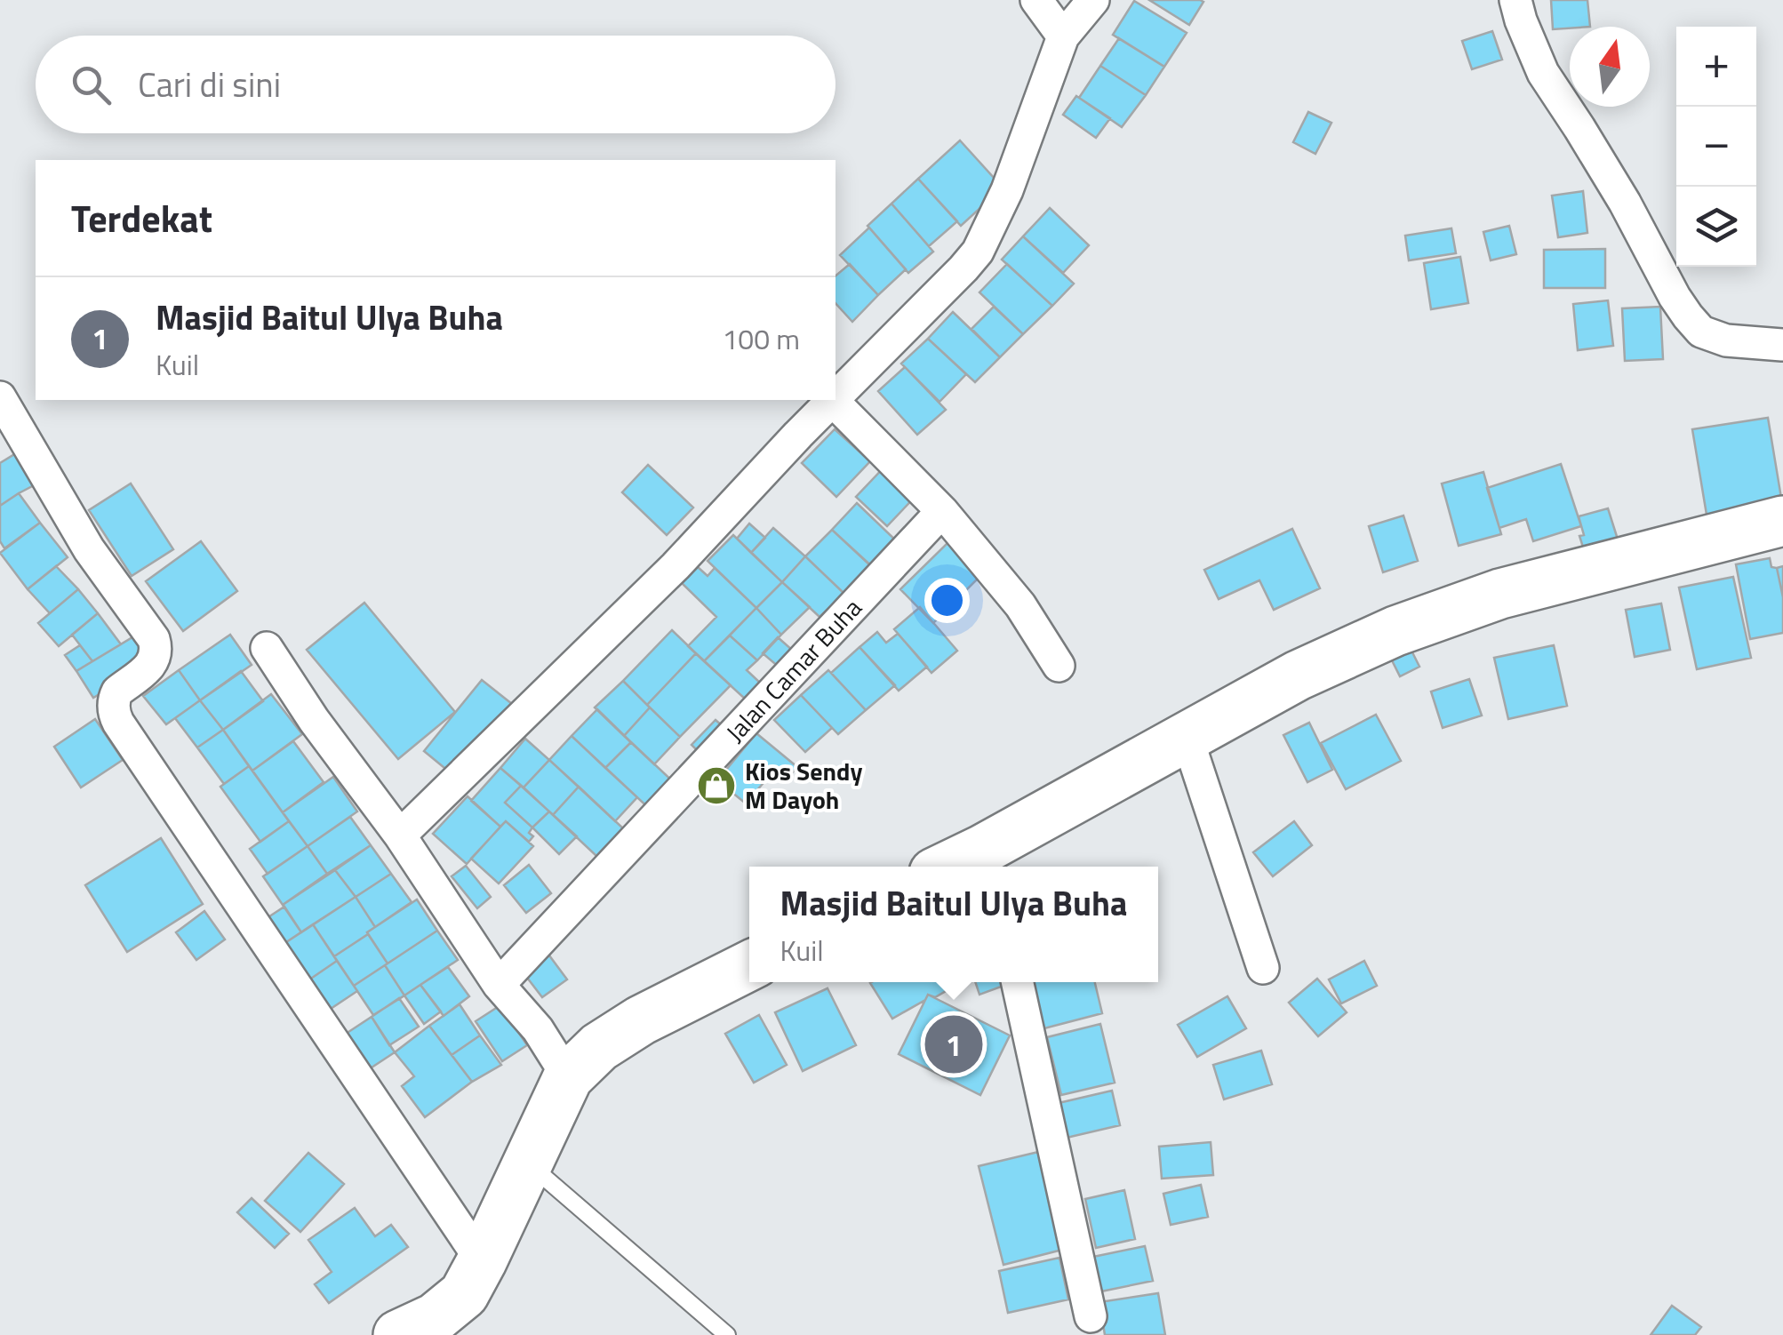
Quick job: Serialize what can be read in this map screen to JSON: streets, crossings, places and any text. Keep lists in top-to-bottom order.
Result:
{
  "streets": {
    "street": ["Jalan Camar Buha"]
  },
  "places": {
    "shop": ["Kios Sendy M Dayoh"]
  },
  "north": "top",
  "page": {
    "map_buttons": ["+", "−"],
    "search": "Cari di sini",
    "heading": "Terdekat",
    "list": [
      {
        "mark": "1",
        "name": "Masjid Baitul Ulya Buha",
        "note": "Kuil",
        "value": "100 m"
      }
    ],
    "popup": ["Masjid Baitul Ulya Buha", "Kuil"],
    "pins": "1"
  }
}
